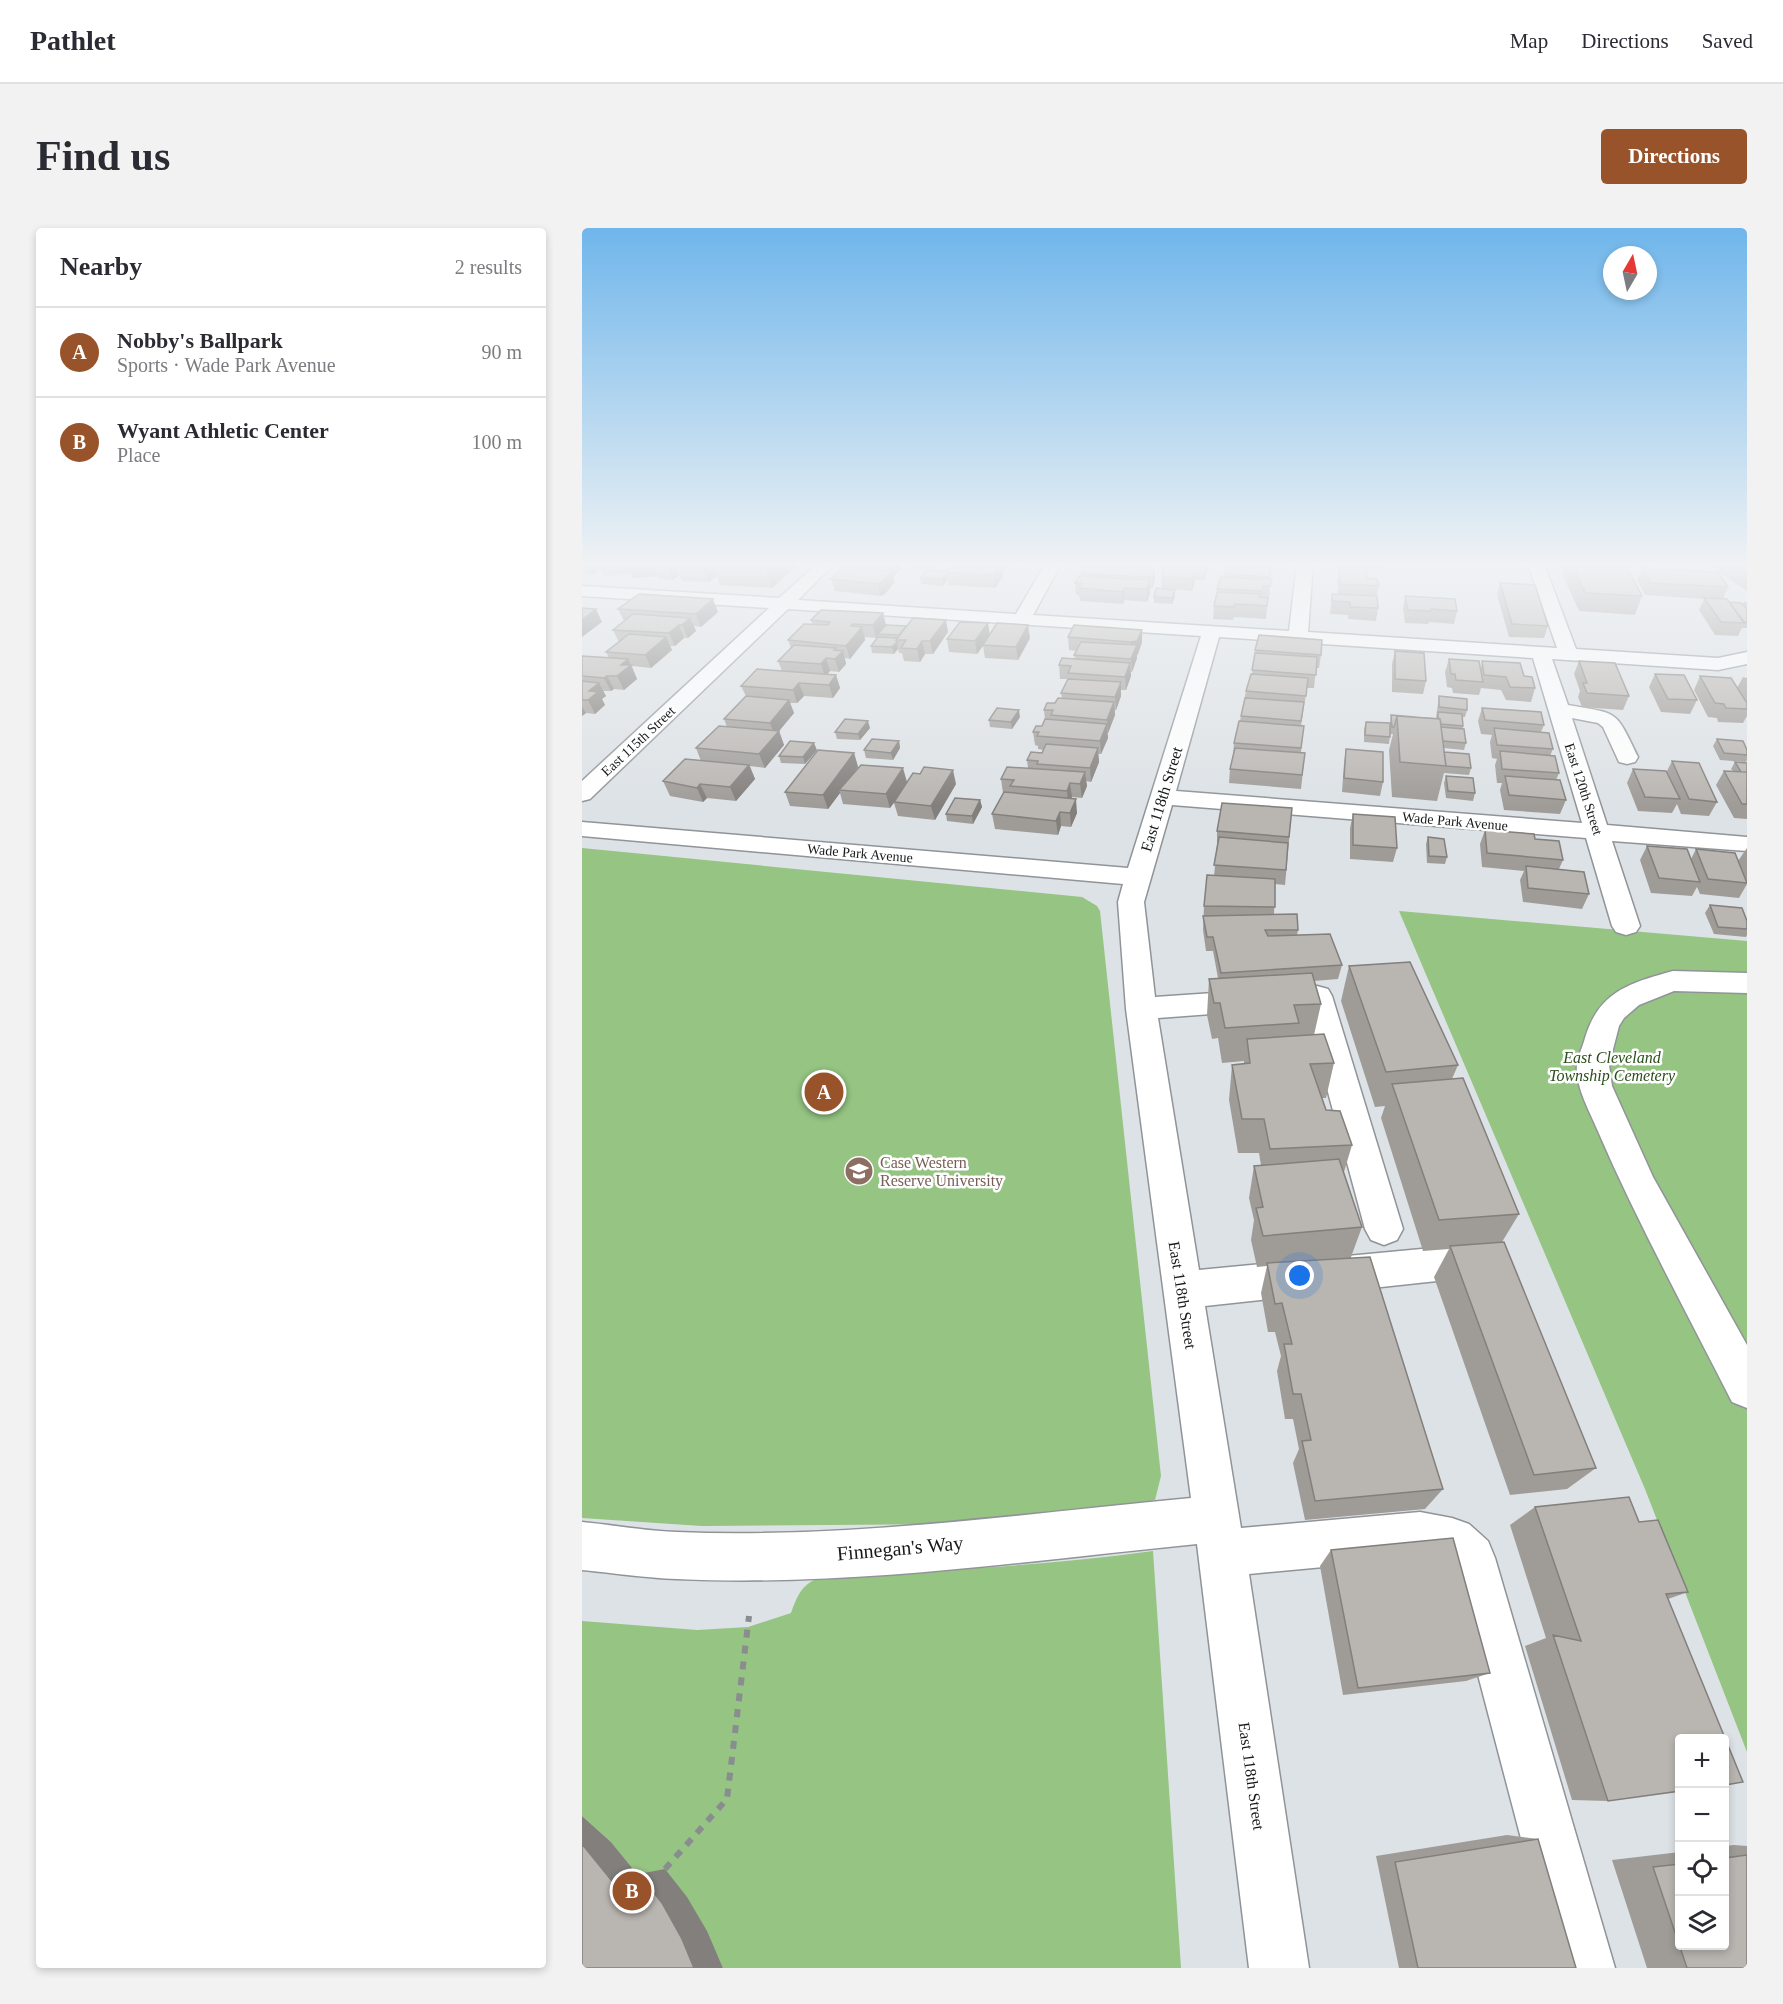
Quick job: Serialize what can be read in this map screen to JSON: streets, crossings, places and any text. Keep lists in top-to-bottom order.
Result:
{
  "streets": {
    "street": [
      "East 115th Street",
      "East 120th Street",
      "East 118th Street",
      "Wade Park Avenue",
      "Finnegan's Way"
    ]
  },
  "crossings": [
    ["East 120th Street", "Wade Park Avenue"],
    ["East 118th Street", "Wade Park Avenue"],
    ["East 118th Street", "Finnegan's Way"]
  ],
  "parks": ["East Cleveland Township Cemetery"],
  "places": {
    "school or university": ["Case Western Reserve University"]
  },
  "north": "top",
  "page": {
    "header": "Pathlet",
    "nav": ["Map", "Directions", "Saved"],
    "buttons": "Directions",
    "title": "Find us",
    "heading": ["Nearby", "2 results"],
    "list": [
      {
        "mark": "A",
        "name": "Nobby's Ballpark",
        "note": "Sports · Wade Park Avenue",
        "value": "90 m"
      },
      {
        "mark": "B",
        "name": "Wyant Athletic Center",
        "note": "Place",
        "value": "100 m"
      }
    ],
    "pins": ["A", "B"],
    "map_buttons": ["+", "−"]
  }
}
